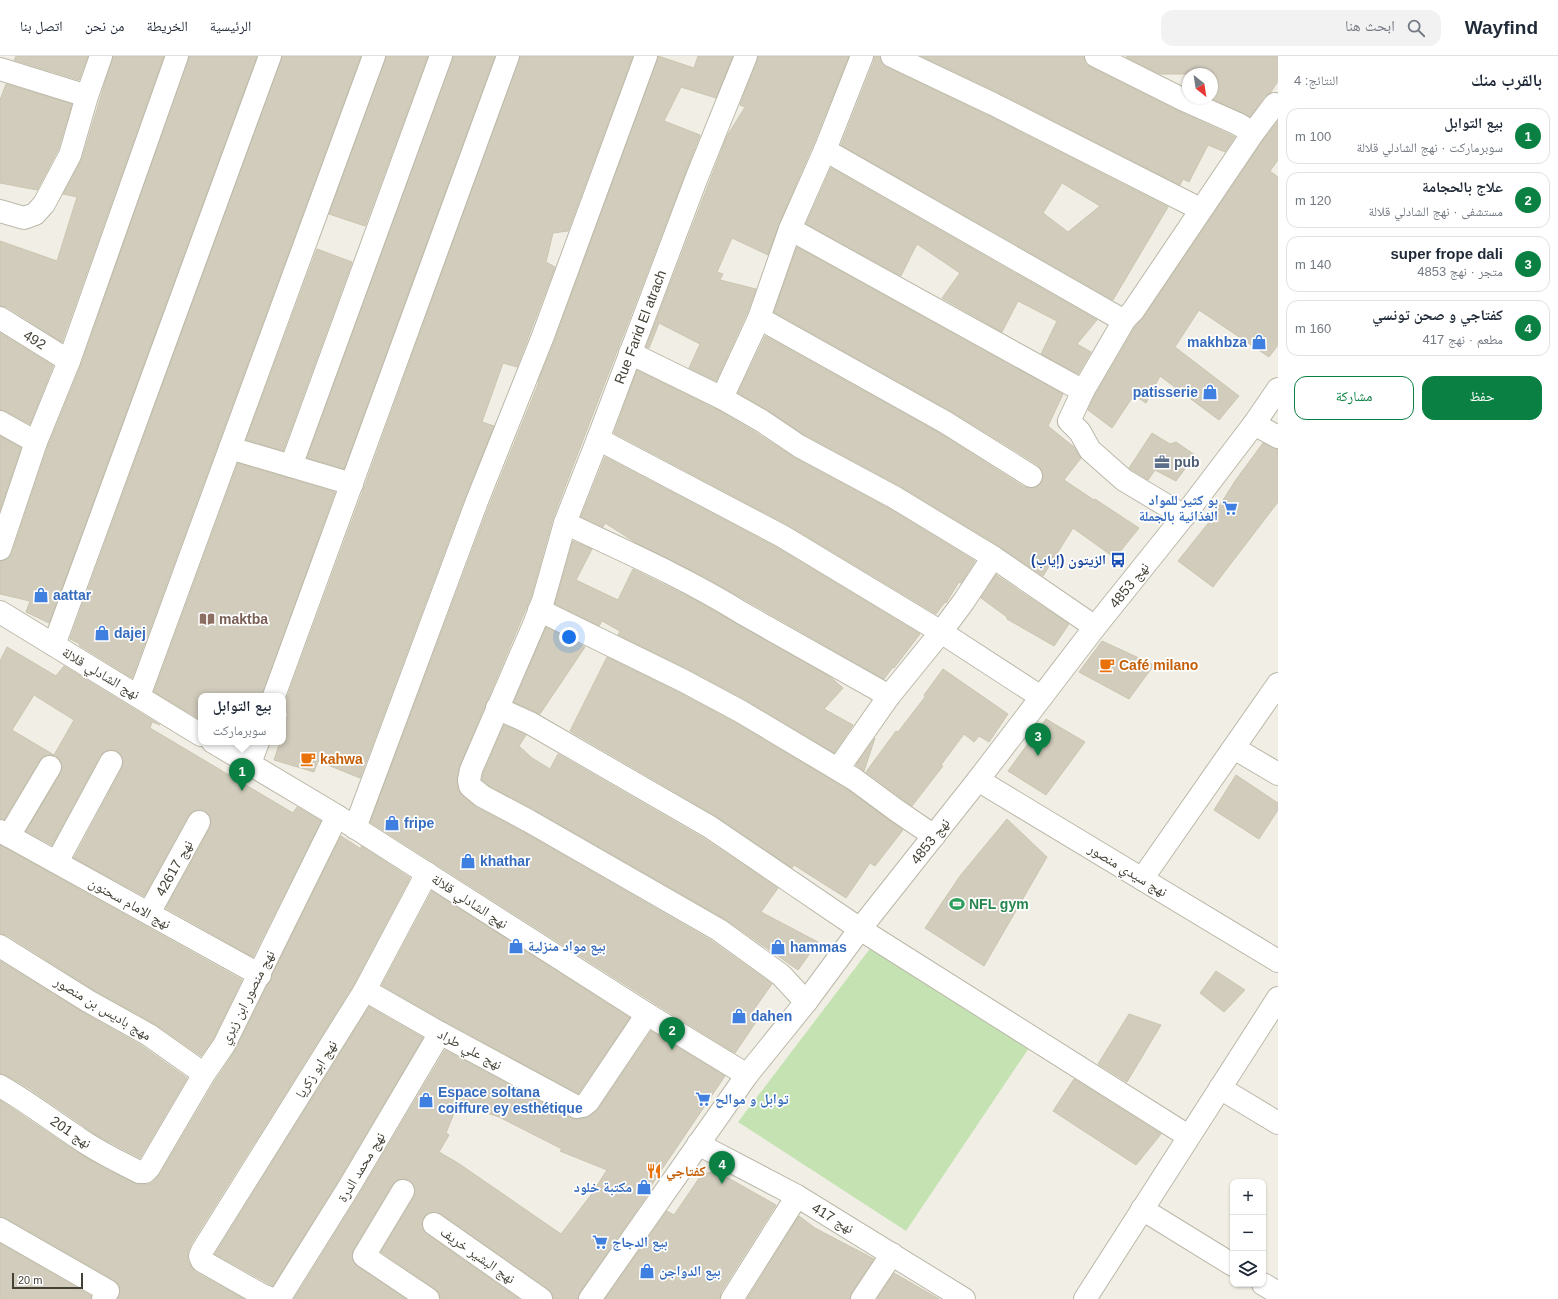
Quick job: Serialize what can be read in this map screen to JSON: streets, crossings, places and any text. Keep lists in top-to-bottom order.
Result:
{
  "streets": {
    "street": [
      "Rue Farid El atrach",
      "492",
      "نهج 4853",
      "نهج الشادلي قلالة",
      "نهج 42617",
      "نهج سيدي منصور",
      "نهج الامام سحنون",
      "نهج منصور ابن زيري",
      "مهج باديس بن منصور",
      "نهج علي طراد",
      "نهج ابو زكريا",
      "نهج 201",
      "نهج محمد الدرة",
      "نهج 417",
      "نهج البشير خريف"
    ]
  },
  "crossings": [
    ["Rue Farid El atrach", "نهج 4853"],
    ["نهج 4853", "نهج الشادلي قلالة"],
    ["نهج 4853", "نهج سيدي منصور"],
    ["نهج 4853", "نهج 417"],
    ["نهج الشادلي قلالة", "نهج منصور ابن زيري"],
    ["نهج الشادلي قلالة", "نهج علي طراد"],
    ["نهج الشادلي قلالة", "نهج ابو زكريا"],
    ["نهج 42617", "نهج الامام سحنون"],
    ["نهج الامام سحنون", "نهج منصور ابن زيري"],
    ["نهج منصور ابن زيري", "مهج باديس بن منصور"],
    ["نهج منصور ابن زيري", "نهج 201"],
    ["نهج علي طراد", "نهج ابو زكريا"],
    ["نهج علي طراد", "نهج محمد الدرة"]
  ],
  "places": {
    "shop": [
      "makhbza",
      "patisserie",
      "aattar",
      "dajej",
      "fripe",
      "khathar",
      "بيع مواد منزلية",
      "hammas",
      "dahen",
      "Espace soltana coiffure ey esthétique",
      "مكتبة خلود",
      "بيع الدواجن"
    ],
    "office": ["pub"],
    "supermarket": ["بو كثير للمواد الغذائية بالجملة", "توابل و موالح", "بيع الدجاج"],
    "bus stop": ["الزيتون (إياب)"],
    "library": ["maktba"],
    "cafe": ["Café milano", "kahwa"],
    "sports": ["NFL gym"],
    "restaurant": ["كفتاجي"]
  },
  "scale_bar": "20 m",
  "north": "bottom right",
  "page": {
    "header": "Wayfind",
    "search": "ابحث هنا",
    "nav": [
      "الرئيسية",
      "الخريطة",
      "من نحن",
      "اتصل بنا"
    ],
    "heading": ["بالقرب منك", "النتائج: 4"],
    "list": [
      {
        "mark": "1",
        "name": "بيع التوابل",
        "note": "سوبرماركت · نهج الشادلي قلالة",
        "value": "100 m"
      },
      {
        "mark": "2",
        "name": "علاج بالحجامة",
        "note": "مستشفى · نهج الشادلي قلالة",
        "value": "120 m"
      },
      {
        "mark": "3",
        "name": "super frope dali",
        "note": "متجر · نهج 4853",
        "value": "140 m"
      },
      {
        "mark": "4",
        "name": "كفتاجي و صحن تونسي",
        "note": "مطعم · نهج 417",
        "value": "160 m"
      }
    ],
    "buttons": ["حفظ", "مشاركة"],
    "popup": ["بيع التوابل", "سوبرماركت"],
    "pins": [
      "3",
      "1",
      "2",
      "4"
    ],
    "map_buttons": ["+", "−"],
    "scale": "20 m"
  }
}
